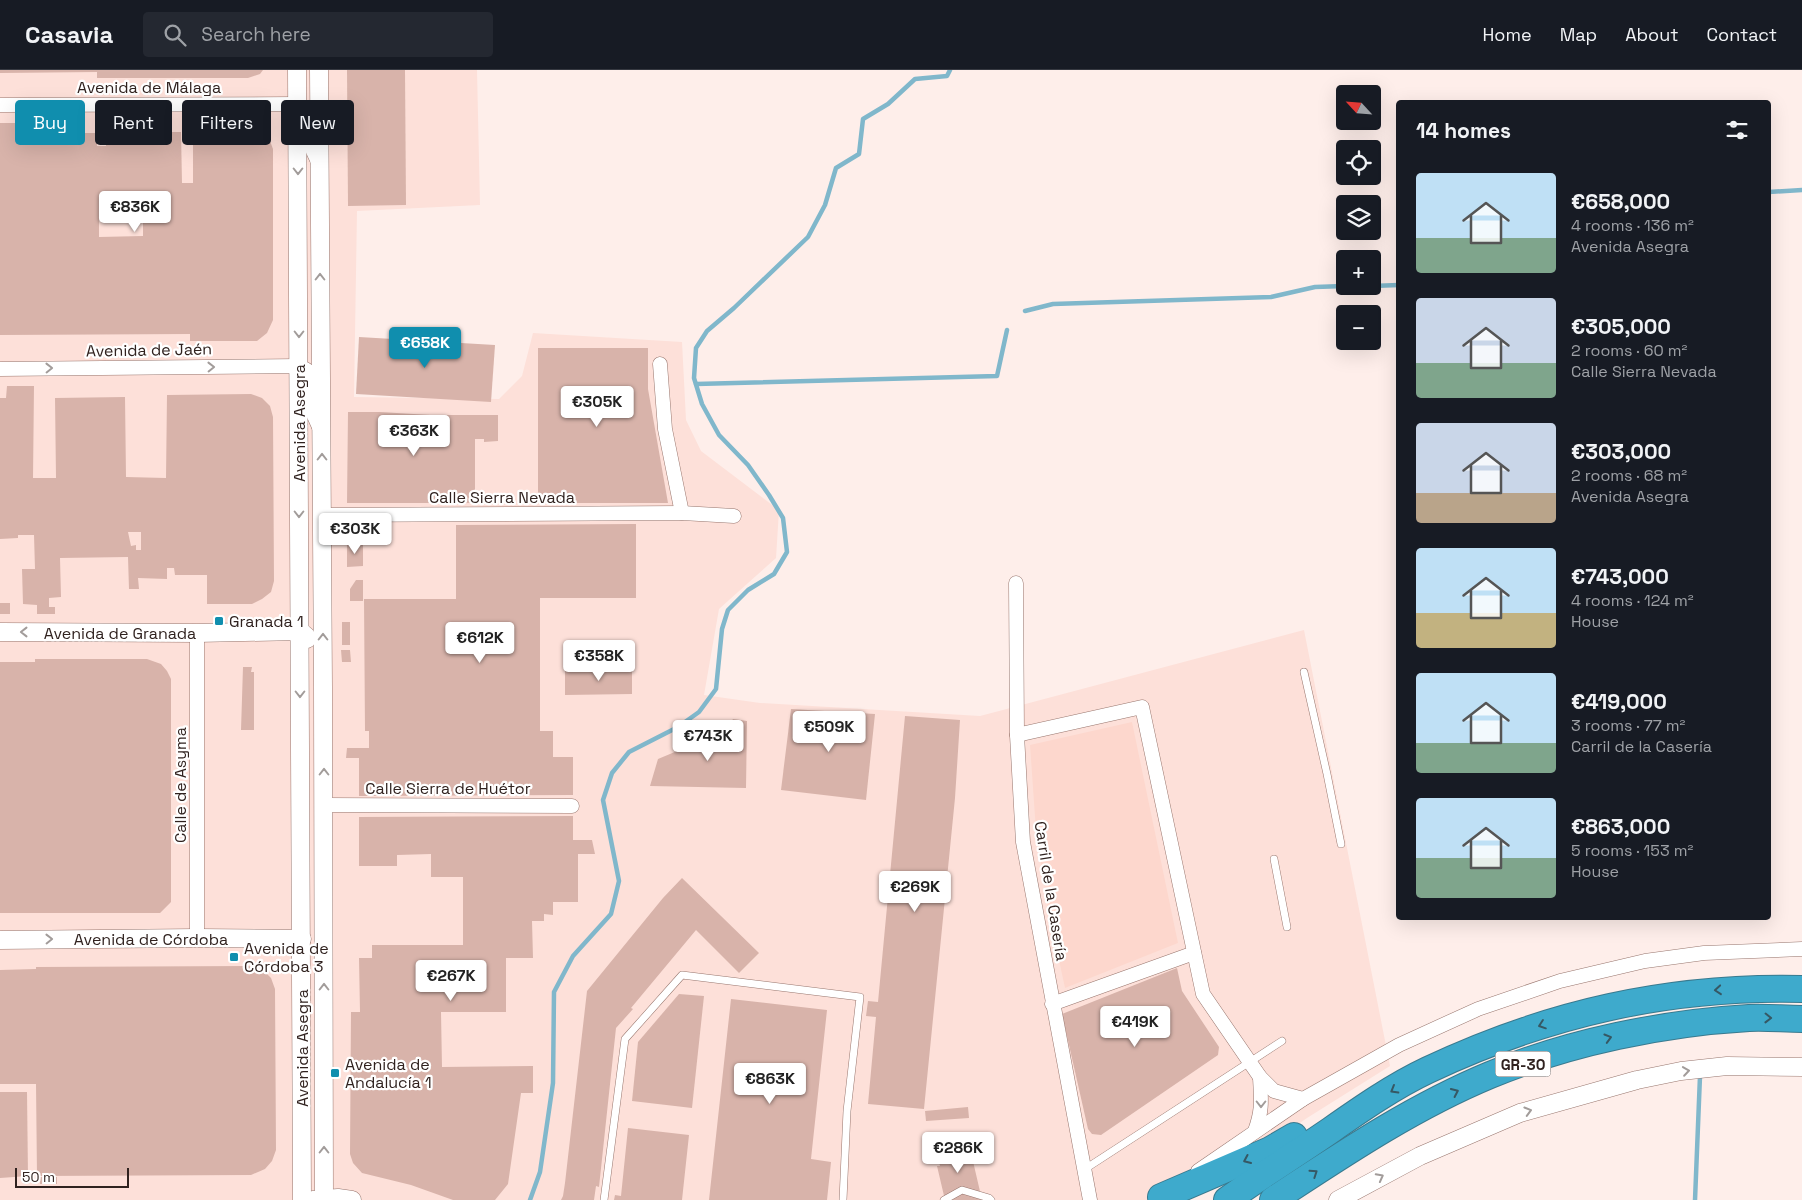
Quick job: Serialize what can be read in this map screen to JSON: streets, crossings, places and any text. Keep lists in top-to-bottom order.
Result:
{
  "streets": {
    "highway": ["GR-30"],
    "street": [
      "Avenida de Málaga",
      "Avenida de Jaén",
      "Avenida Asegra",
      "Calle Sierra Nevada",
      "Avenida de Granada",
      "Calle de Asyma",
      "Calle Sierra de Huétor",
      "Carril de la Casería",
      "Avenida de Córdoba"
    ]
  },
  "crossings": [
    ["Avenida de Jaén", "Avenida Asegra"],
    ["Avenida Asegra", "Calle Sierra Nevada"],
    ["Avenida Asegra", "Avenida de Granada"],
    ["Avenida Asegra", "Calle Sierra de Huétor"],
    ["Avenida Asegra", "Avenida de Córdoba"],
    ["Avenida de Granada", "Calle de Asyma"],
    ["Calle de Asyma", "Avenida de Córdoba"]
  ],
  "one_way": ["Avenida de Jaén", "Avenida de Granada", "Avenida de Córdoba"],
  "places": {
    "transit": ["Granada 1", "Avenida de Córdoba 3", "Avenida de Andalucía 1"]
  },
  "scale_bar": "50 m",
  "north": "top left",
  "page": {
    "header": "Casavia",
    "search": "Search here",
    "nav": [
      "Home",
      "Map",
      "About",
      "Contact"
    ],
    "map_buttons": ["+", "−"],
    "chip": [
      "Buy",
      "Rent",
      "Filters",
      "New"
    ],
    "heading": "14 homes",
    "list": [
      {
        "name": "€658,000",
        "note": "4 rooms · 136 m² · Avenida Asegra"
      },
      {
        "name": "€305,000",
        "note": "2 rooms · 60 m² · Calle Sierra Nevada"
      },
      {
        "name": "€303,000",
        "note": "2 rooms · 68 m² · Avenida Asegra"
      },
      {
        "name": "€743,000",
        "note": "4 rooms · 124 m² · House"
      },
      {
        "name": "€419,000",
        "note": "3 rooms · 77 m² · Carril de la Casería"
      },
      {
        "name": "€863,000",
        "note": "5 rooms · 153 m² · House"
      }
    ],
    "price": [
      "€836K",
      "€658K",
      "€305K",
      "€363K",
      "€303K",
      "€612K",
      "€358K",
      "€509K",
      "€743K",
      "€269K",
      "€267K",
      "€419K",
      "€863K",
      "€286K"
    ],
    "scale": "50 m"
  }
}
